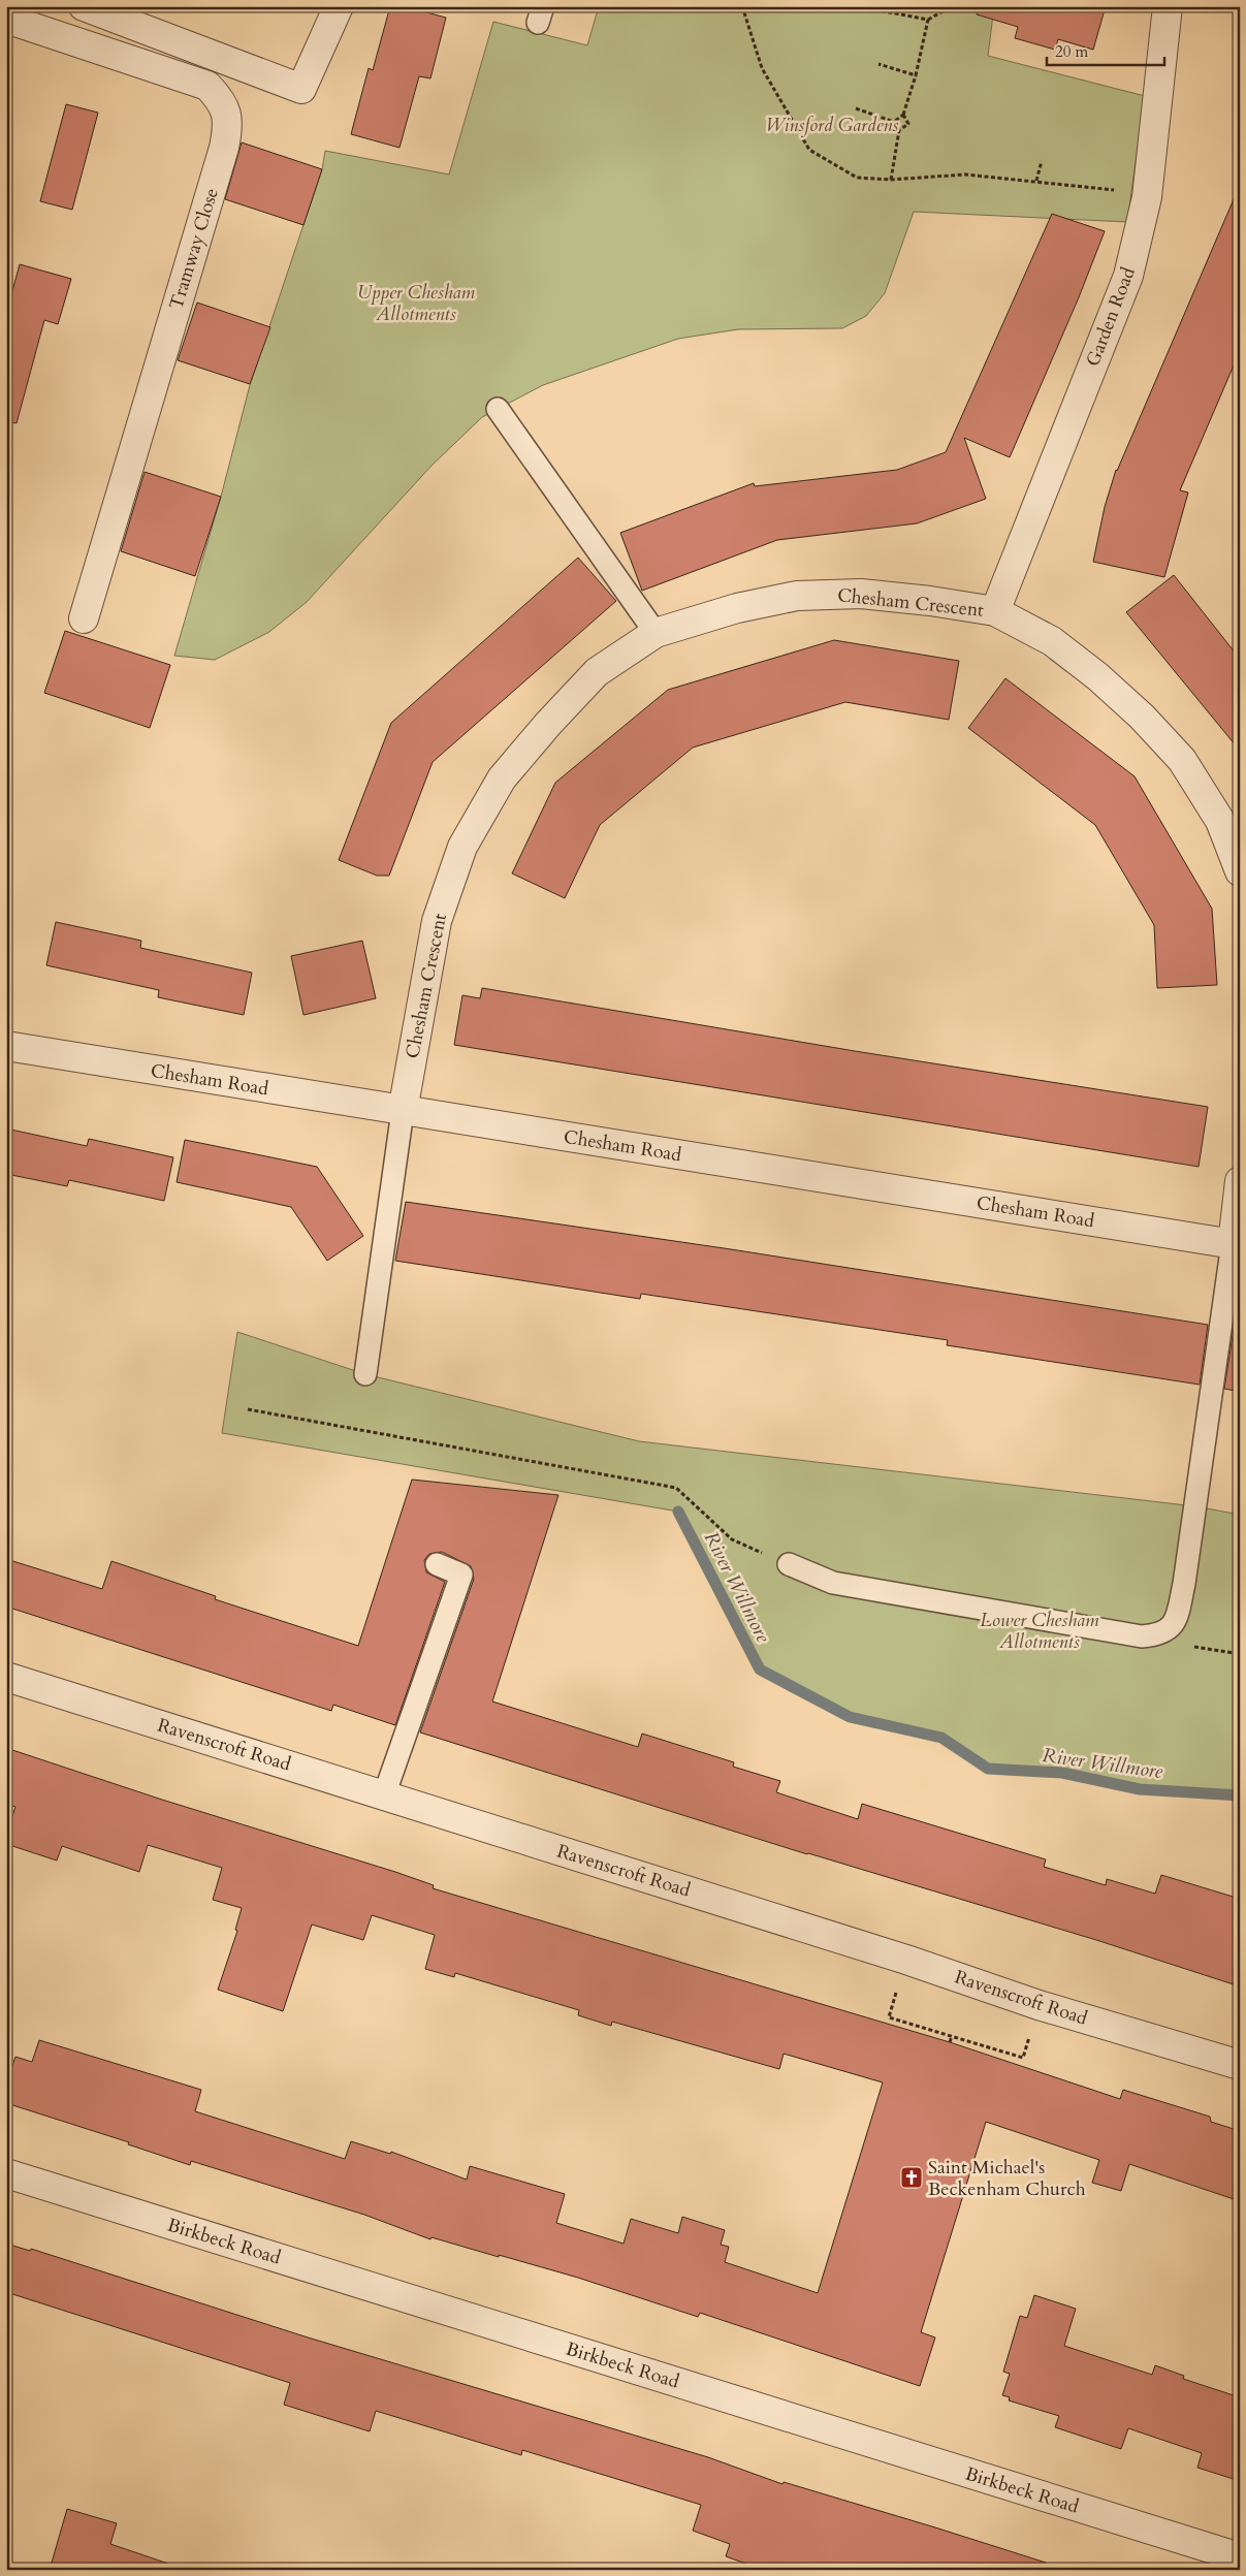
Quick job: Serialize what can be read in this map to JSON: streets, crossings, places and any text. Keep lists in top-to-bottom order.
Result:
{
  "streets": {
    "street": [
      "Tramway Close",
      "Garden Road",
      "Chesham Crescent",
      "Chesham Road",
      "Ravenscroft Road",
      "Birkbeck Road"
    ]
  },
  "crossings": [
    ["Garden Road", "Chesham Crescent"],
    ["Chesham Crescent", "Chesham Road"]
  ],
  "water": ["River Willmore"],
  "parks": ["Winsford Gardens", "Upper Chesham Allotments", "Lower Chesham Allotments"],
  "places": {
    "church": ["Saint Michael's Beckenham Church"]
  },
  "scale_bar": "20 m"
}
